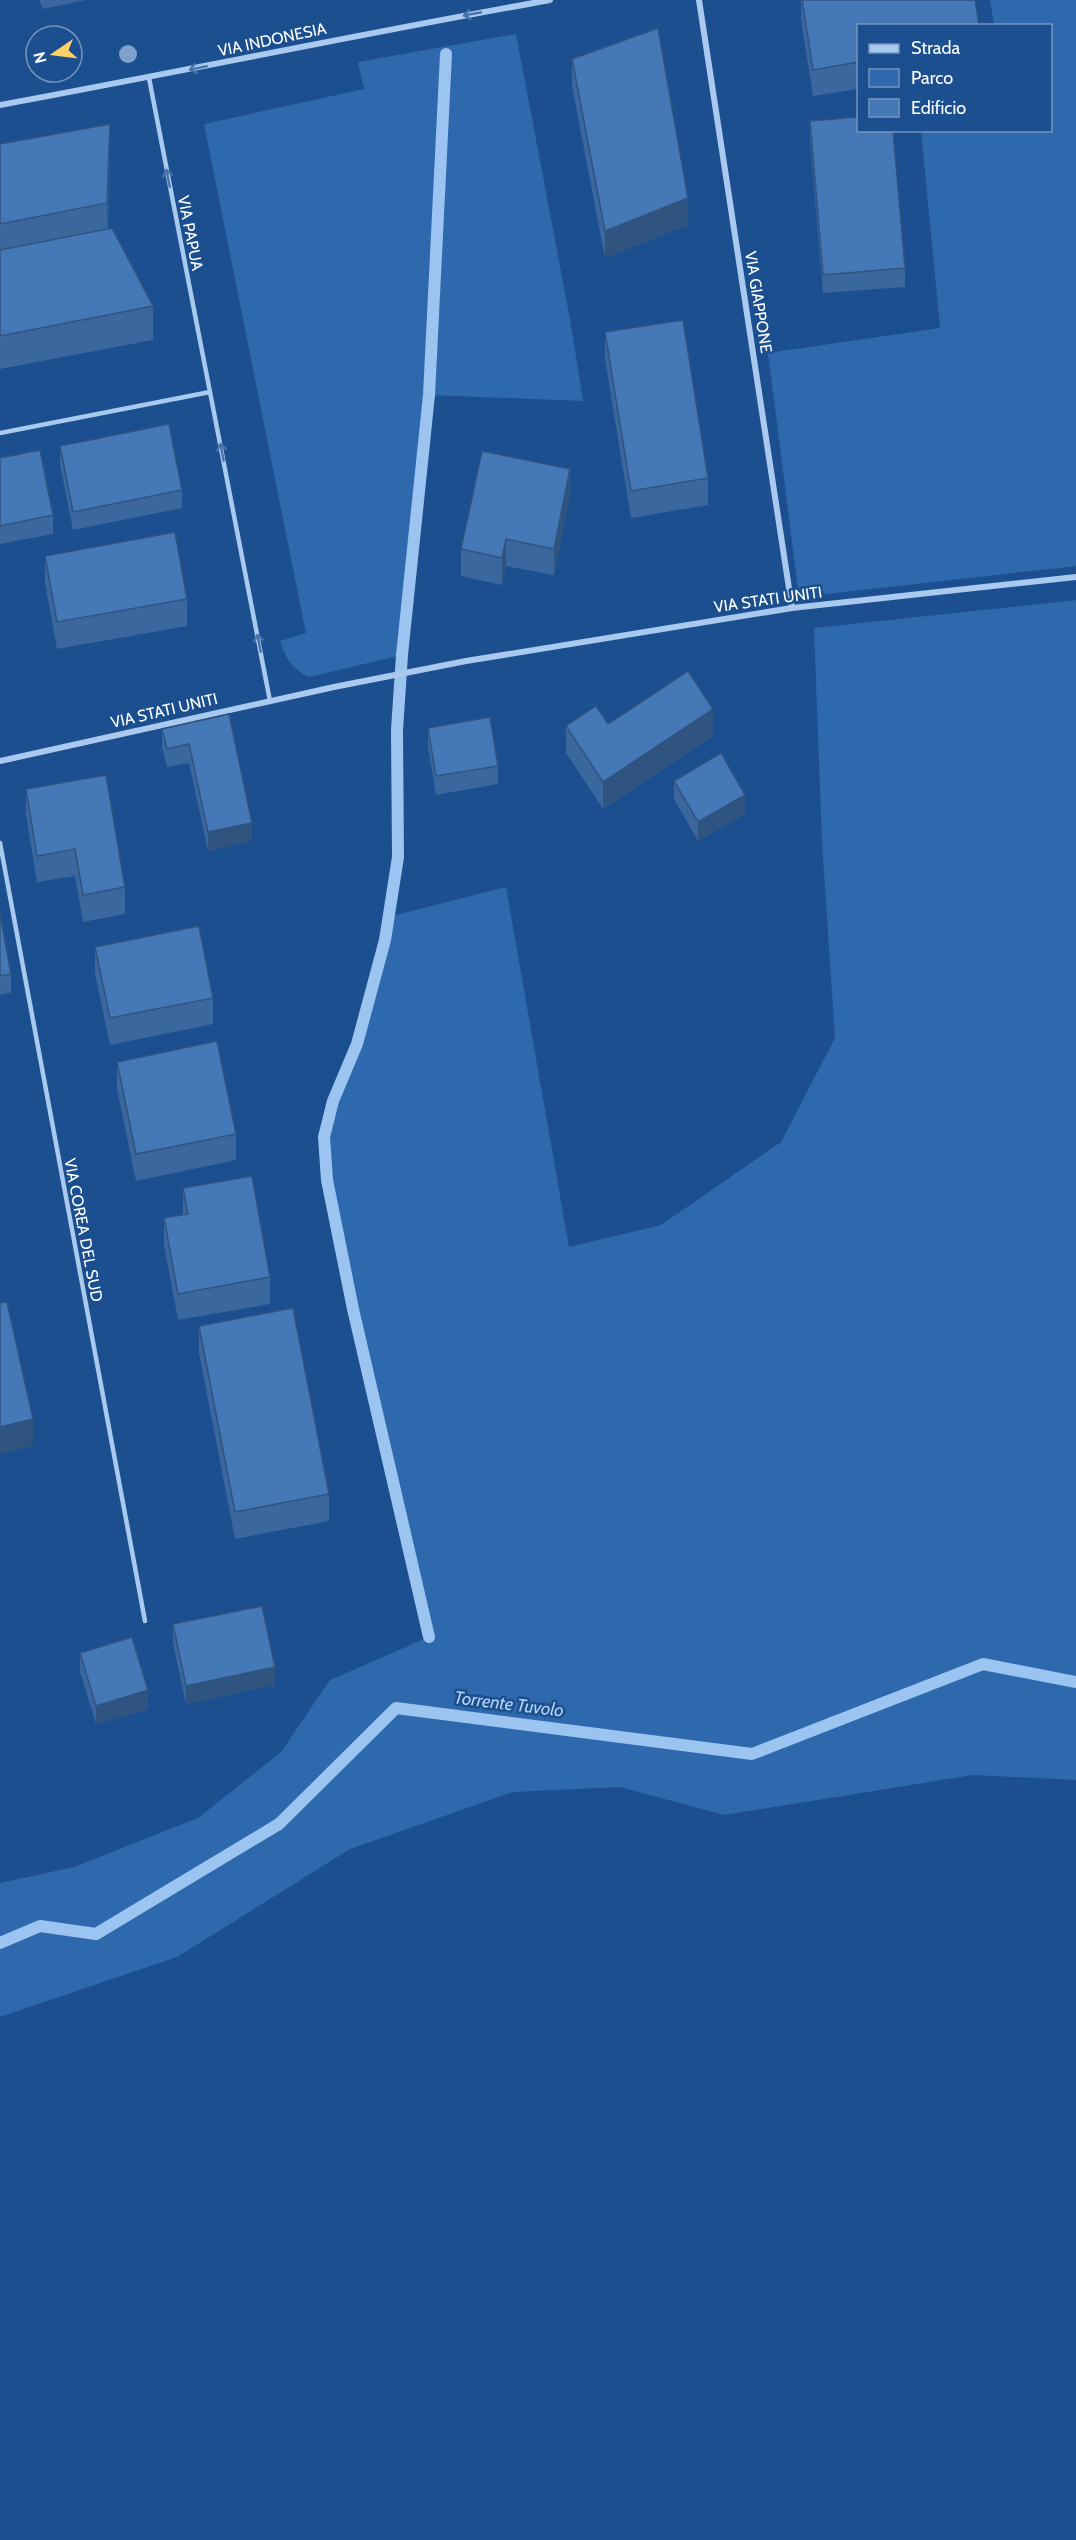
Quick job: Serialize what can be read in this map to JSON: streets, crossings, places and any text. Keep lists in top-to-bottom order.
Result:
{
  "streets": {
    "street": ["VIA INDONESIA", "VIA GIAPPONE", "VIA STATI UNITI"],
    "lane": ["VIA PAPUA", "VIA COREA DEL SUD"]
  },
  "crossings": [
    ["VIA INDONESIA", "VIA PAPUA"],
    ["VIA PAPUA", "VIA STATI UNITI"],
    ["VIA GIAPPONE", "VIA STATI UNITI"]
  ],
  "one_way": ["VIA INDONESIA", "VIA PAPUA"],
  "water": ["Torrente Tuvolo"],
  "legend": ["Strada", "Parco", "Edificio"],
  "north": "left"
}
